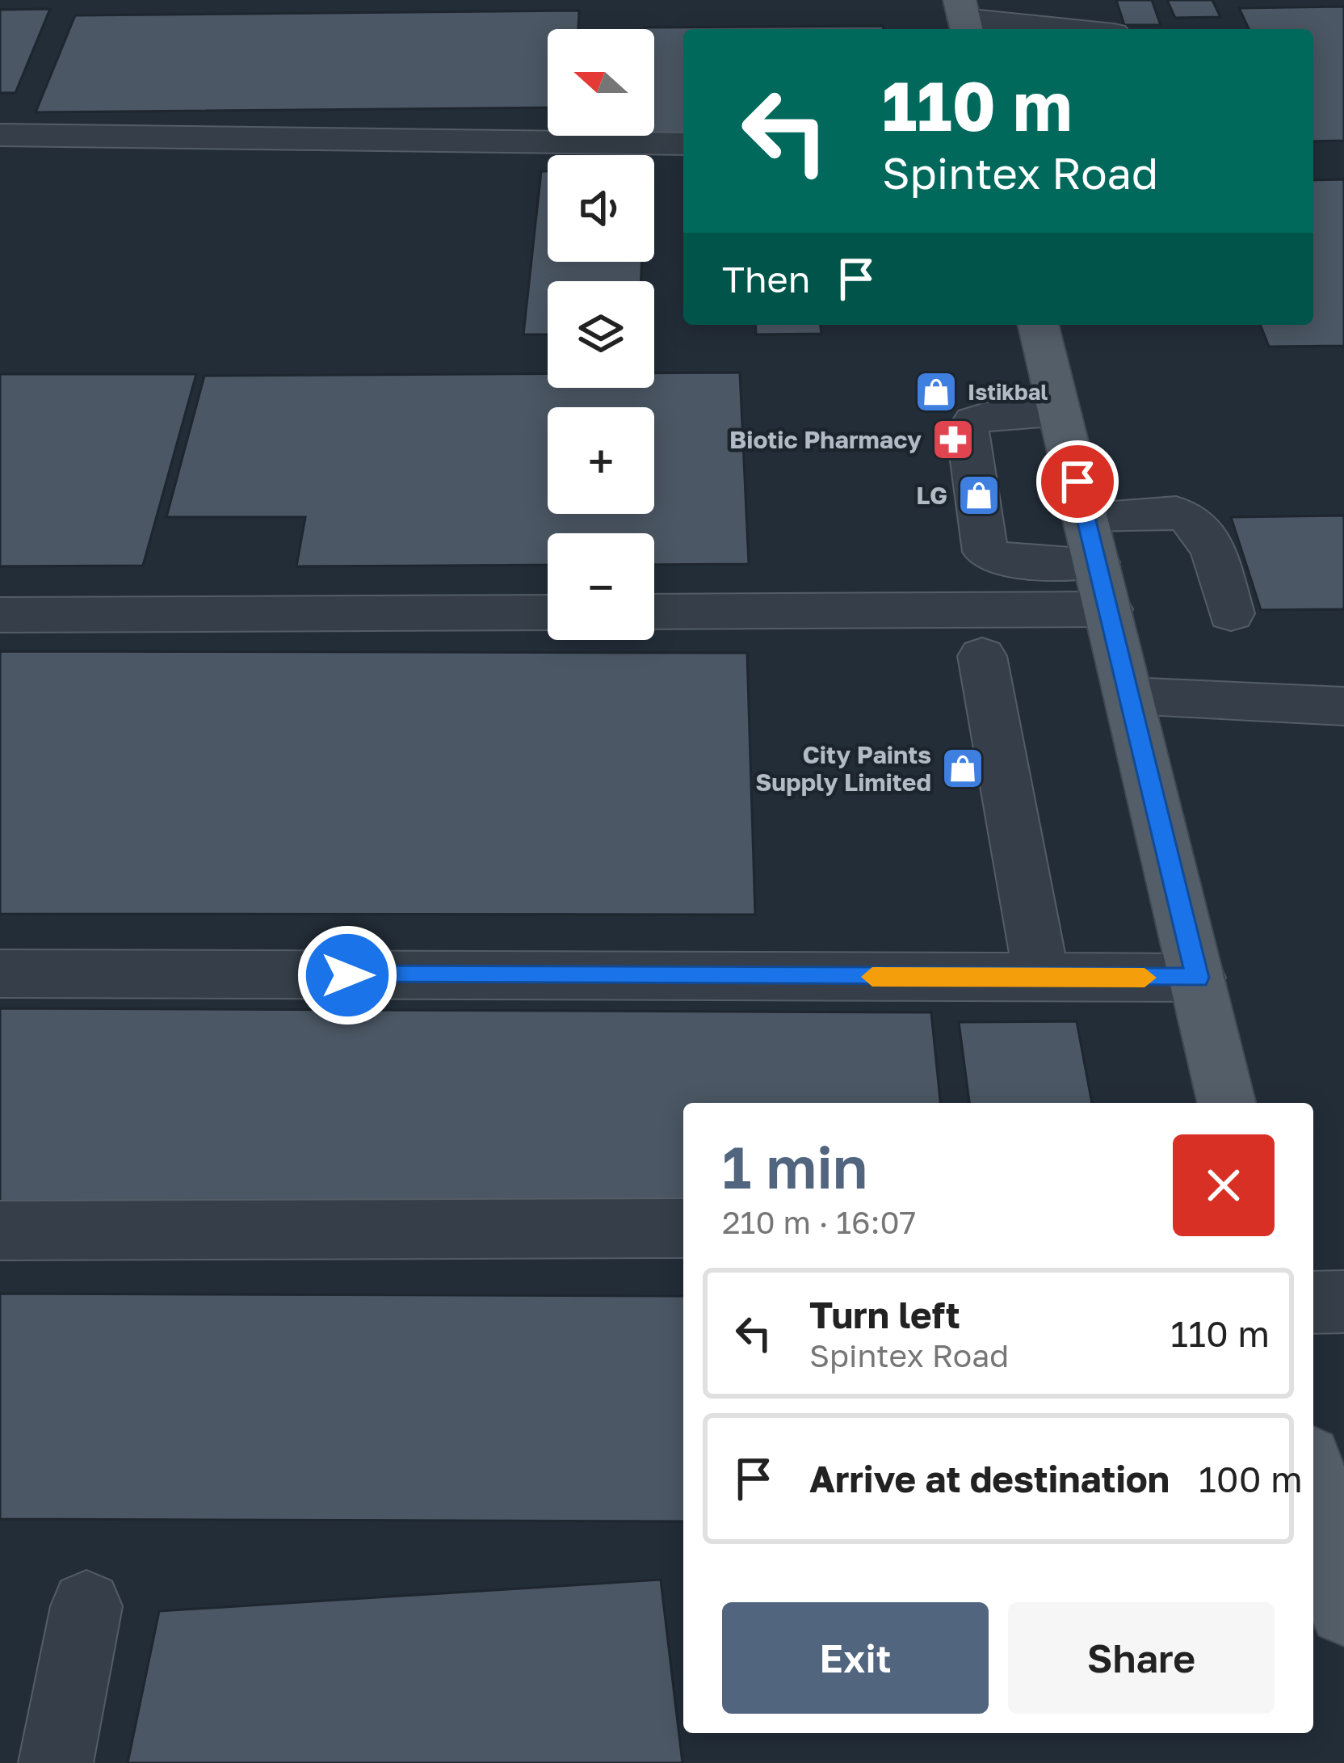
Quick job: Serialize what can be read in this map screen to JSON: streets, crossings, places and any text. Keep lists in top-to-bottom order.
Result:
{
  "places": {
    "shop": ["Istikbal", "LG", "City Paints Supply Limited"],
    "pharmacy": ["Biotic Pharmacy"]
  },
  "north": "left",
  "page": {
    "map_buttons": ["+", "−"],
    "turn": ["110 m", "Spintex Road"],
    "then": "Then",
    "heading": ["1 min", "210 m · 16:07"],
    "list": [
      {
        "name": "Turn left",
        "note": "Spintex Road",
        "value": "110 m"
      },
      {
        "name": "Arrive at destination",
        "value": "100 m"
      }
    ],
    "buttons": ["Exit", "Share"]
  }
}
